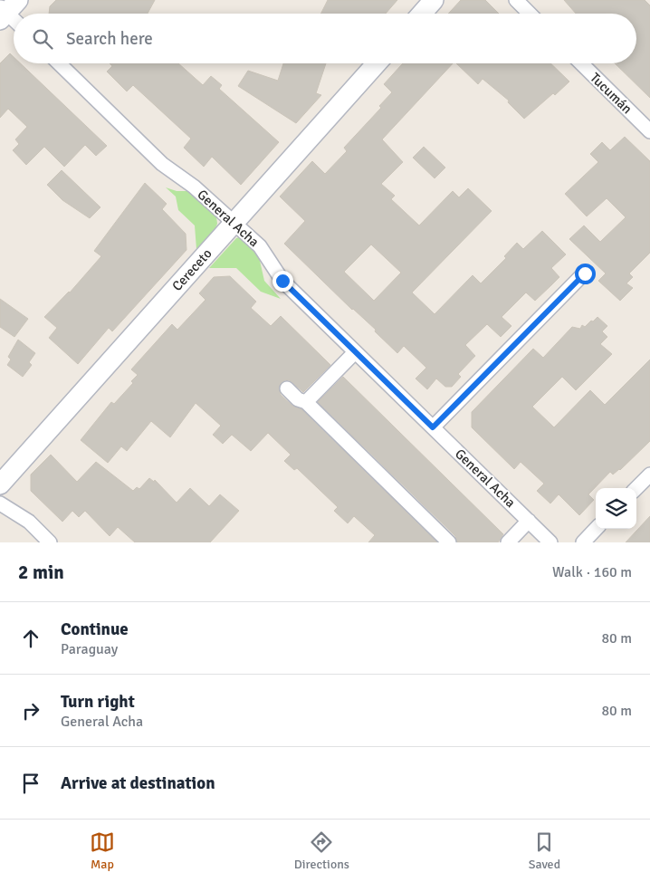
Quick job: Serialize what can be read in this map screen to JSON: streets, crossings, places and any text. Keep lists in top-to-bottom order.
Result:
{
  "streets": {
    "main road": ["Cereceto"],
    "street": ["Tucumán", "General Acha"]
  },
  "crossings": [
    ["General Acha", "Cereceto"]
  ],
  "page": {
    "search": "Search here",
    "heading": ["2 min", "Walk · 160 m"],
    "list": [
      ["Continue", "Paraguay", "80 m"],
      ["Turn right", "General Acha", "80 m"],
      "Arrive at destination"
    ],
    "nav": ["Map", "Directions", "Saved"]
  }
}
